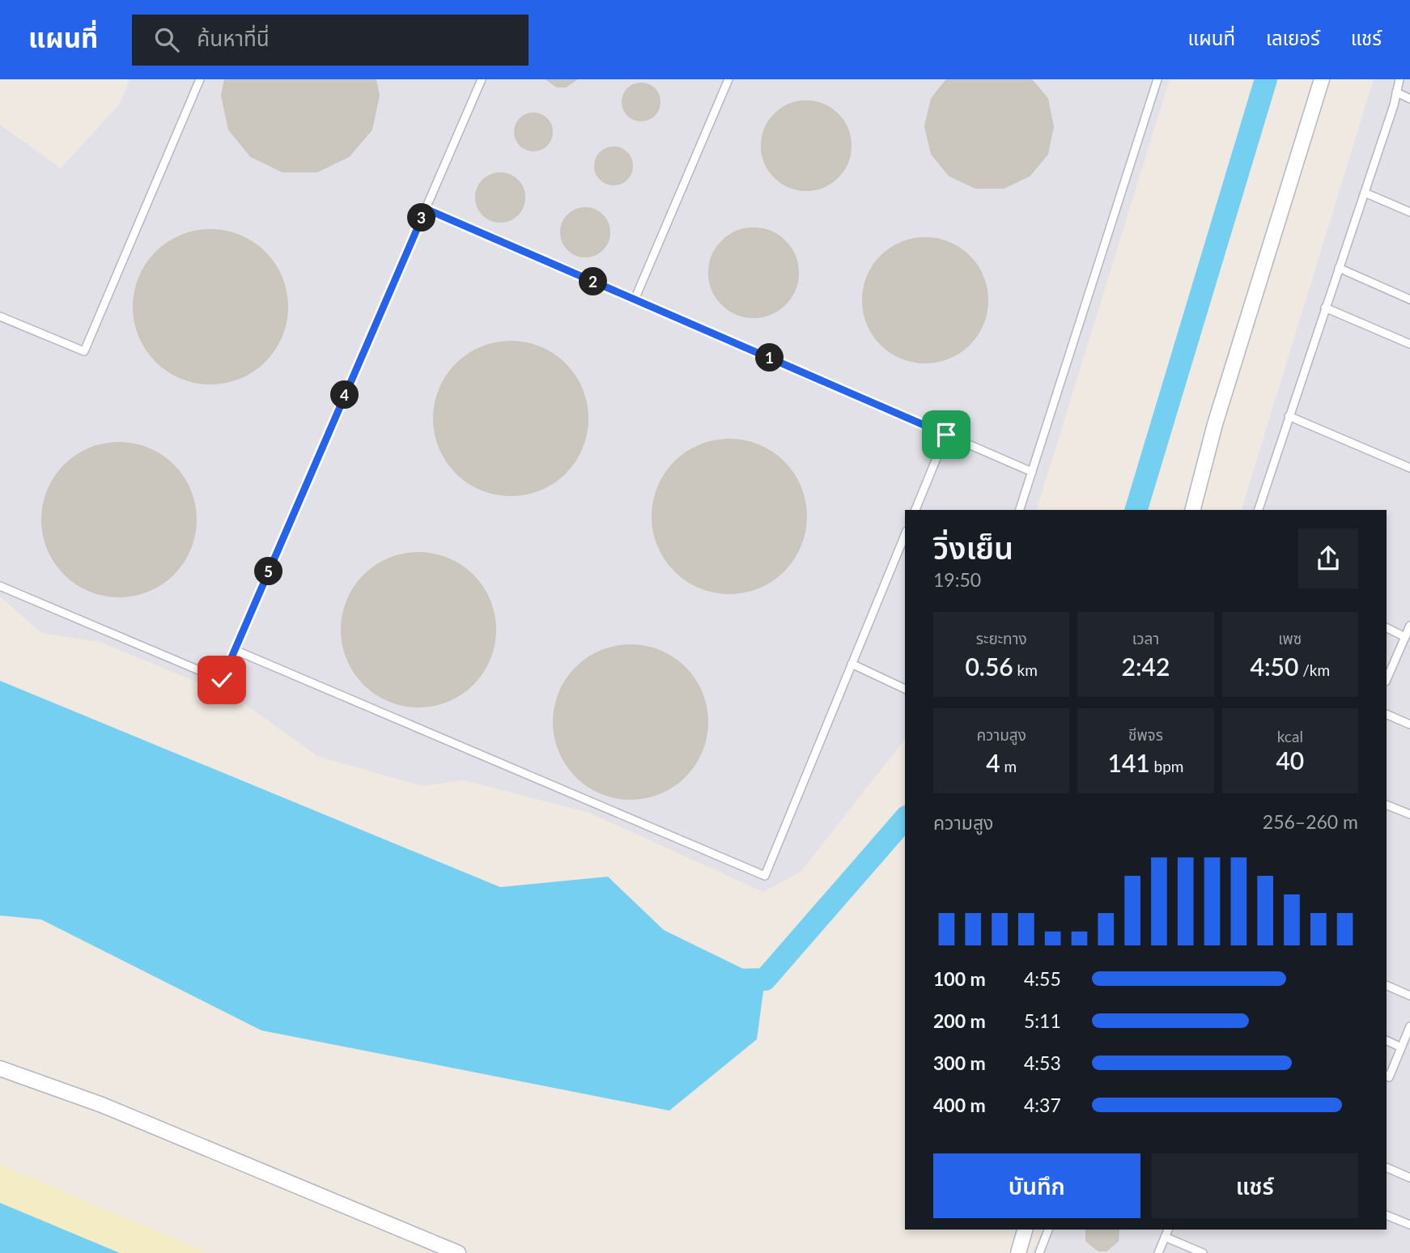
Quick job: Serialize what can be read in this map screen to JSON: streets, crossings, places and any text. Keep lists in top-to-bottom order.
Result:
{
  "page": {
    "header": "แผนที่",
    "search": "ค้นหาที่นี่",
    "nav": ["แผนที่", "เลเยอร์", "แชร์"],
    "pins": [
      "3",
      "2",
      "1",
      "4",
      "5"
    ],
    "heading": ["วิ่งเย็น", "19:50"],
    "stats": [
      ["ระยะทาง", "0.56 km"],
      ["เวลา", "2:42"],
      ["เพซ", "4:50 /km"],
      ["ความสูง", "4 m"],
      ["ชีพจร", "141 bpm"],
      ["kcal", "40"]
    ],
    "chart": ["ความสูง", "256–260 m"],
    "list": [
      {
        "name": "100 m",
        "note": "4:55"
      },
      {
        "name": "200 m",
        "note": "5:11"
      },
      {
        "name": "300 m",
        "note": "4:53"
      },
      {
        "name": "400 m",
        "note": "4:37"
      }
    ],
    "buttons": ["บันทึก", "แชร์"]
  }
}
